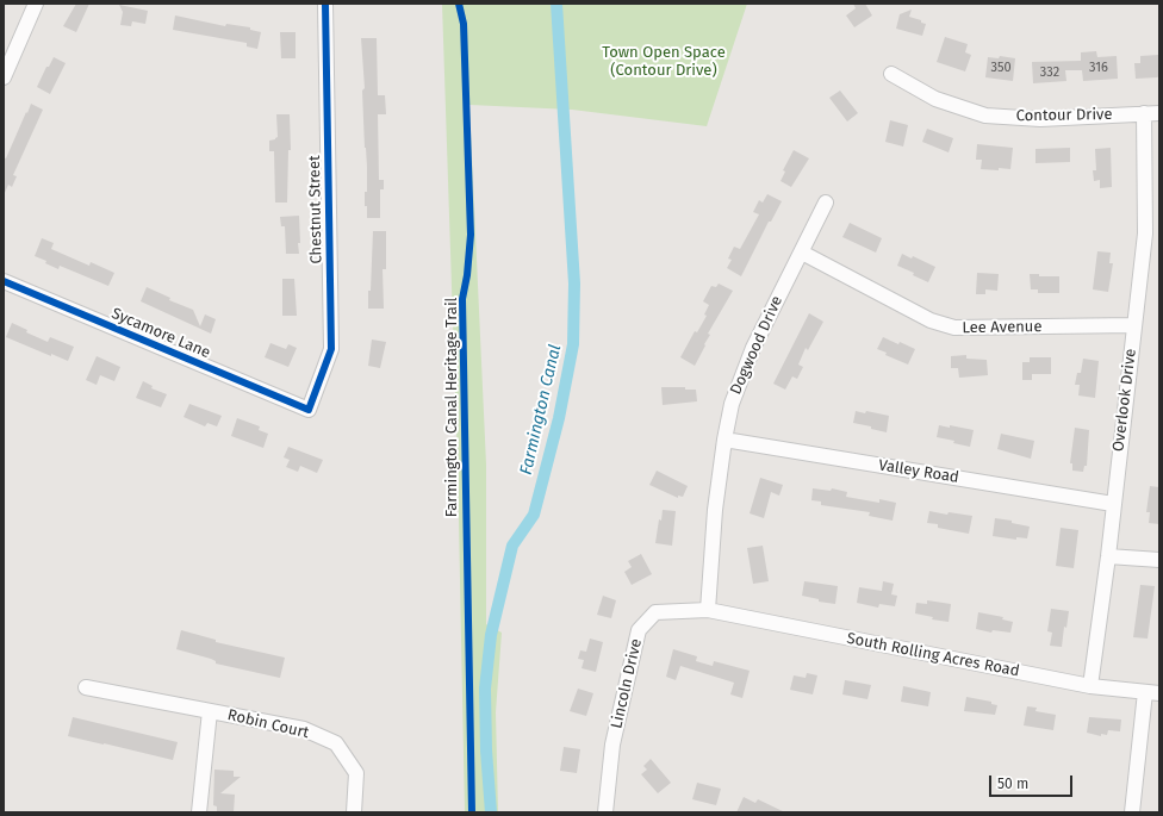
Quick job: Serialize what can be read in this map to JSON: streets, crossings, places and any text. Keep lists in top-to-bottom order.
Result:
{
  "streets": {
    "street": [
      "Contour Drive",
      "Chestnut Street",
      "Lee Avenue",
      "Sycamore Lane",
      "Dogwood Drive",
      "Overlook Drive",
      "Valley Road",
      "South Rolling Acres Road",
      "Lincoln Drive",
      "Robin Court"
    ],
    "cycle path": ["Farmington Canal Heritage Trail"]
  },
  "crossings": [
    ["Contour Drive", "Overlook Drive"],
    ["Chestnut Street", "Sycamore Lane"],
    ["Lee Avenue", "Dogwood Drive"],
    ["Lee Avenue", "Overlook Drive"],
    ["Dogwood Drive", "Valley Road"],
    ["Dogwood Drive", "South Rolling Acres Road"],
    ["Dogwood Drive", "Lincoln Drive"],
    ["Overlook Drive", "Valley Road"],
    ["Overlook Drive", "South Rolling Acres Road"],
    ["South Rolling Acres Road", "Lincoln Drive"]
  ],
  "water": ["Farmington Canal"],
  "parks": ["Town Open Space (Contour Drive)"],
  "house_numbers": ["350", "316", "332"],
  "scale_bar": "50 m"
}
